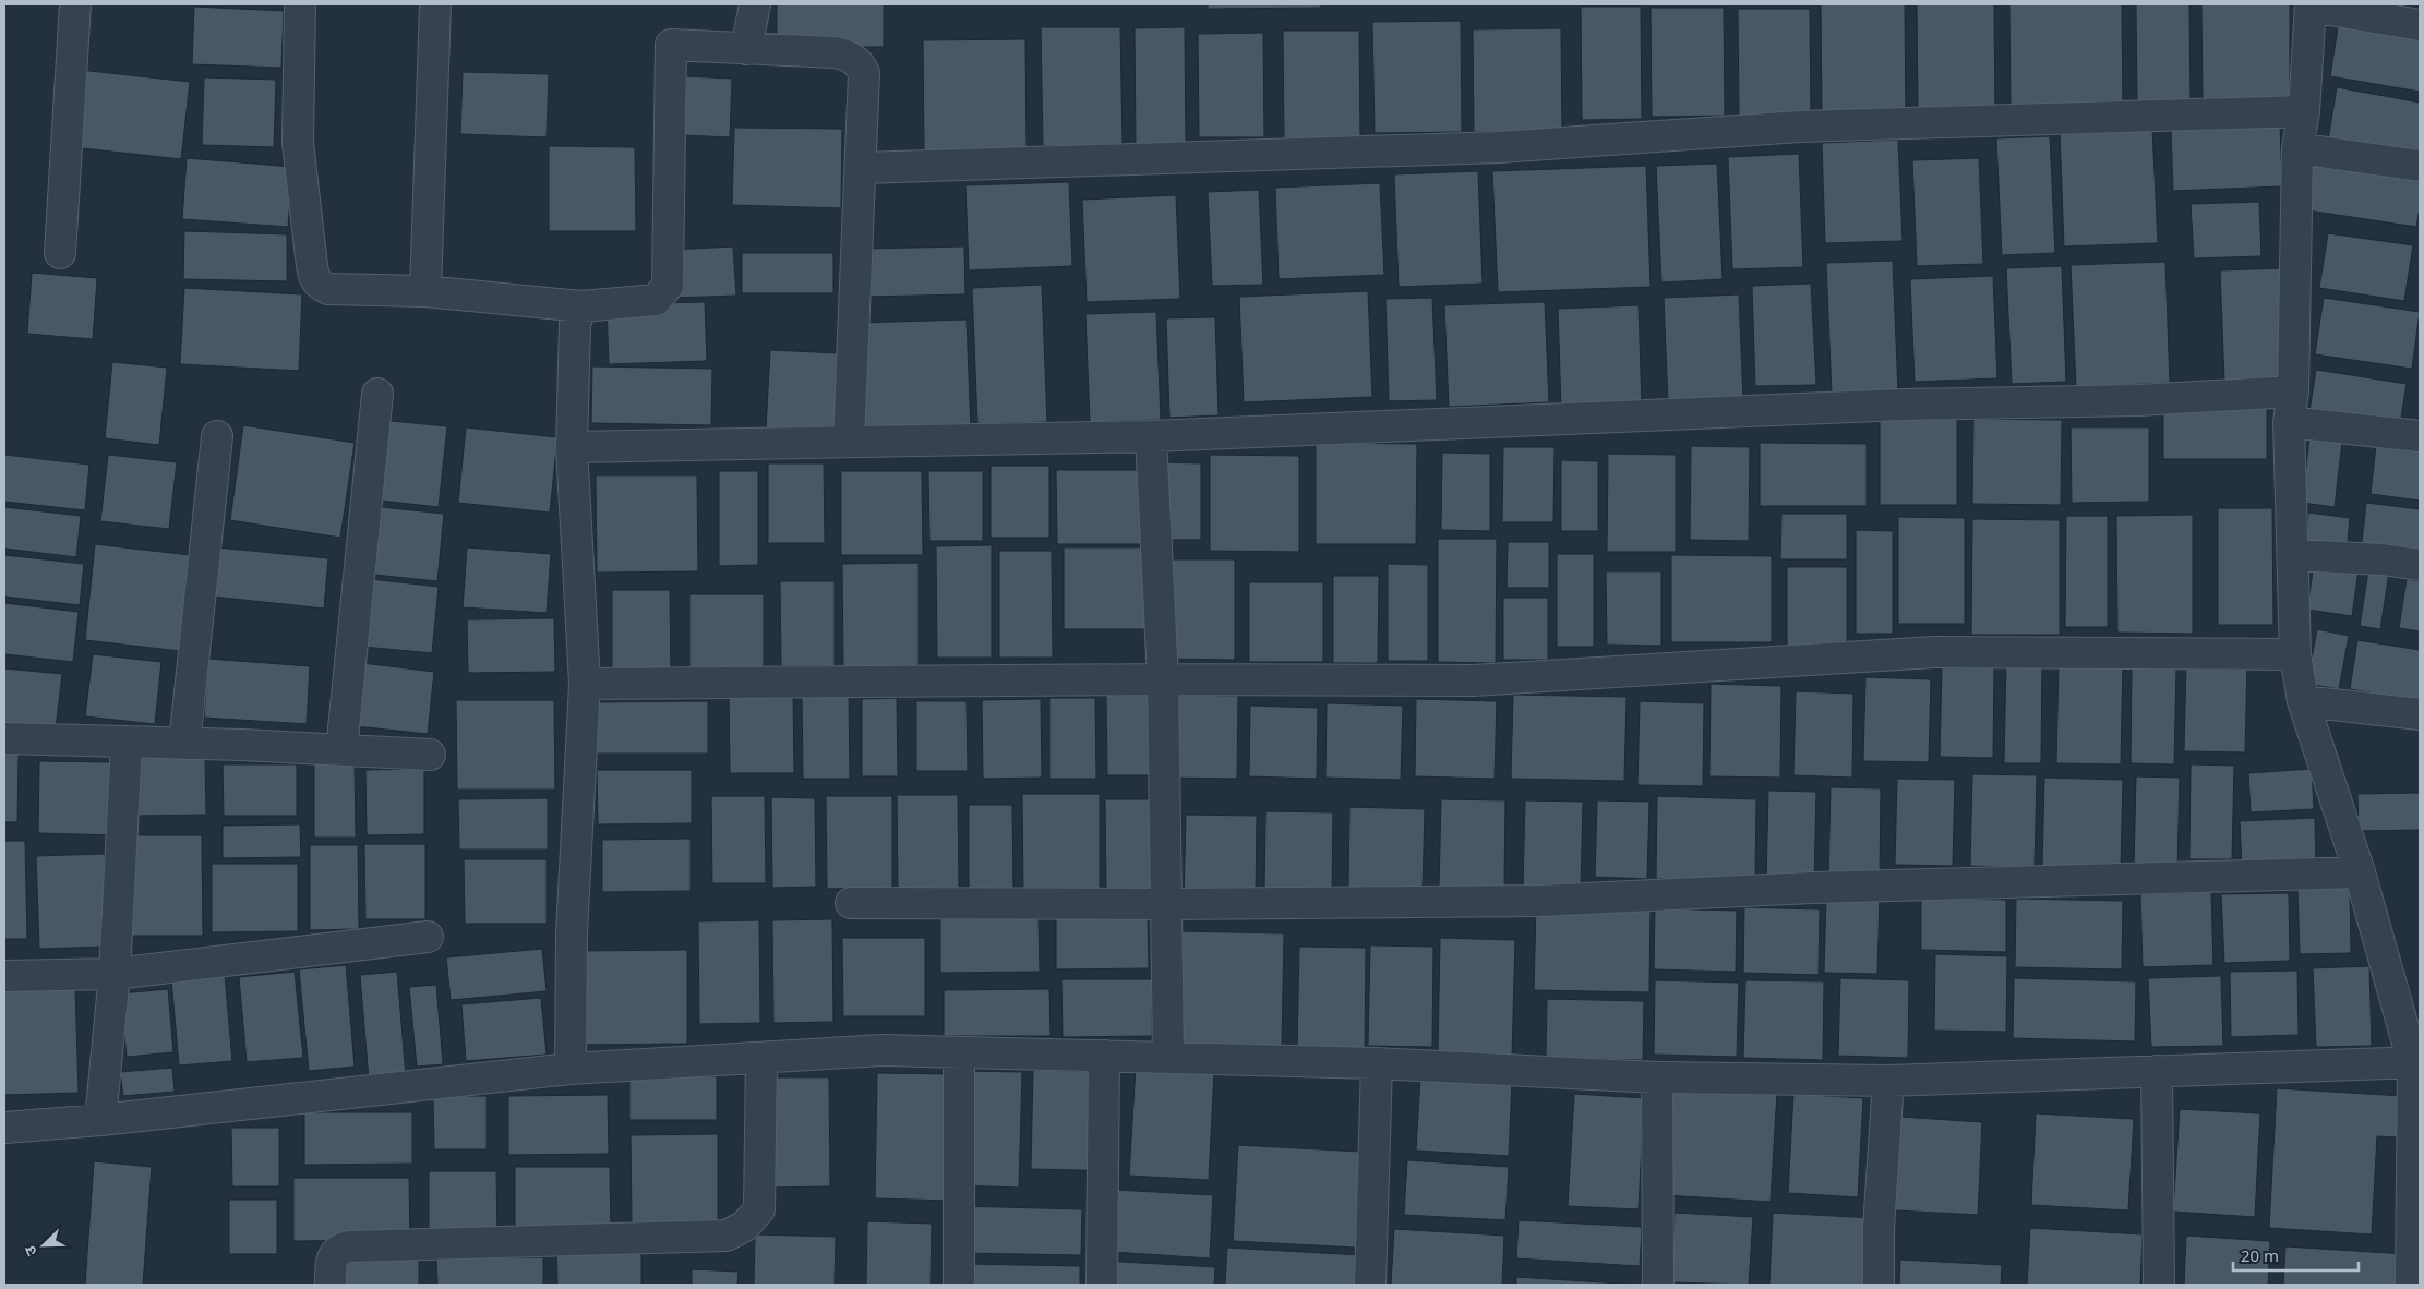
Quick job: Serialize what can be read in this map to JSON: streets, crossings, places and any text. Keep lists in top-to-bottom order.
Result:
{
  "scale_bar": "20 m",
  "north": "bottom left"
}
